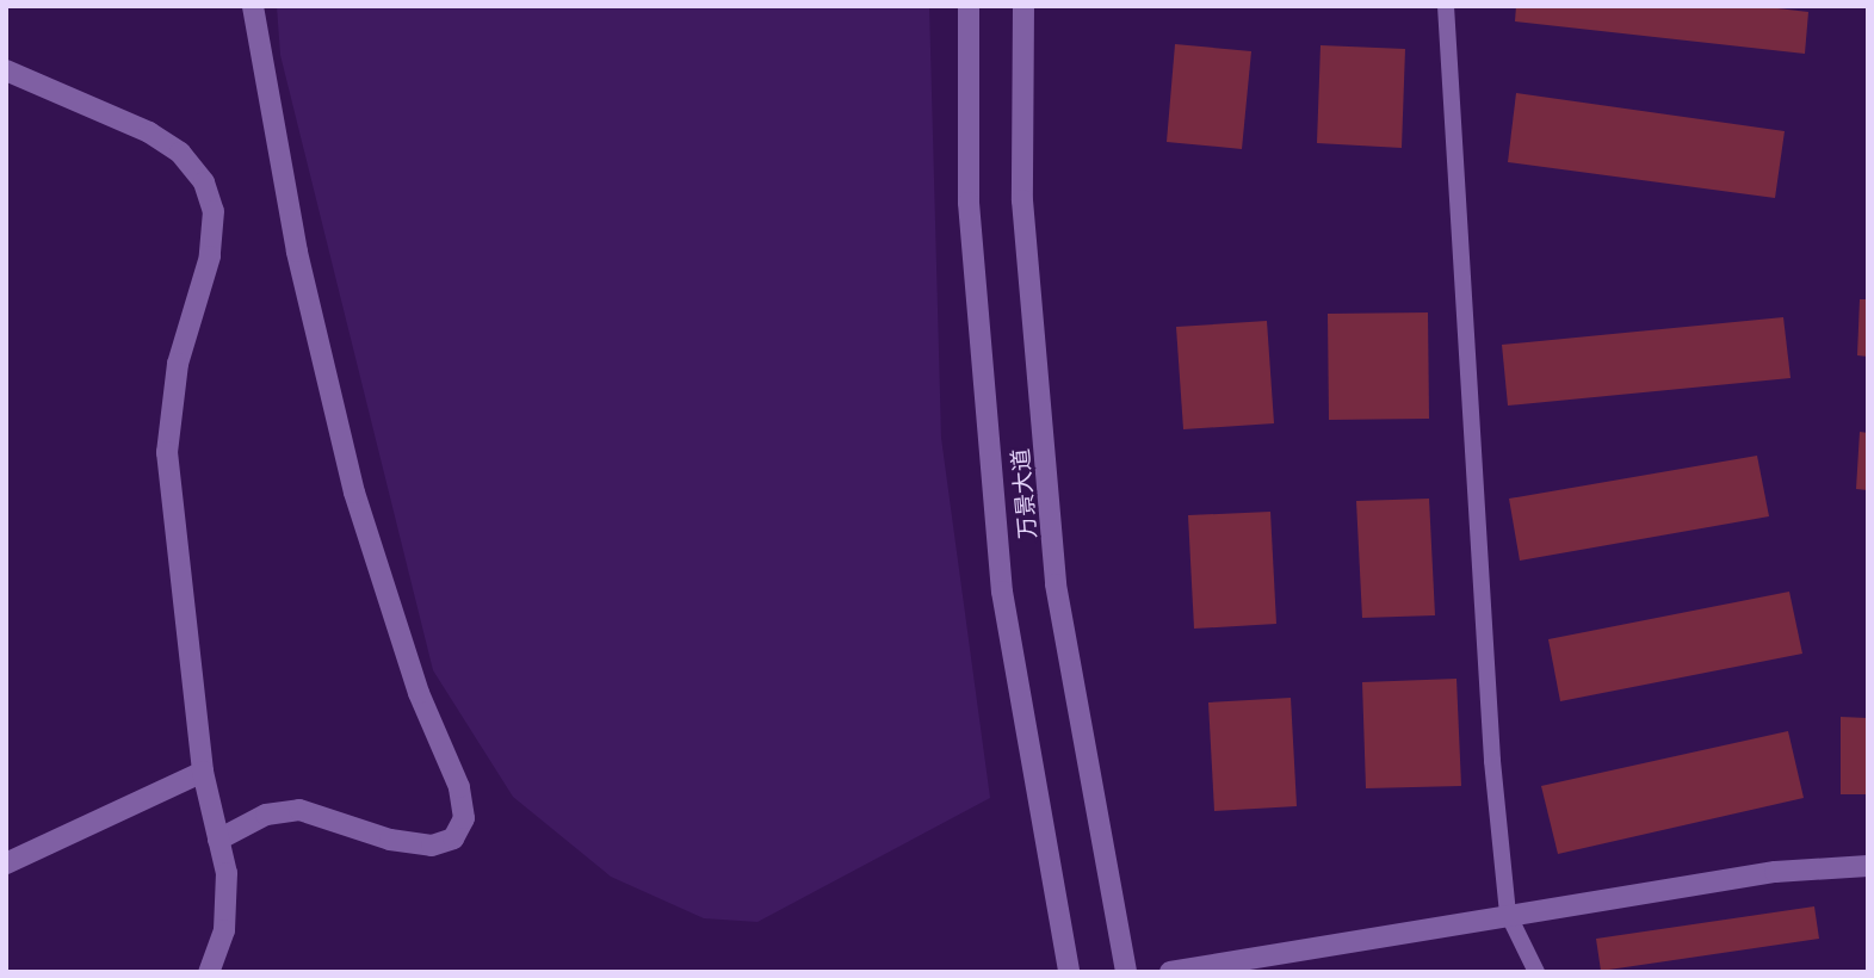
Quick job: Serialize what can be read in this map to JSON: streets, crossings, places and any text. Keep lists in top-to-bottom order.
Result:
{
  "streets": {
    "main road": ["万景大道"]
  }
}
